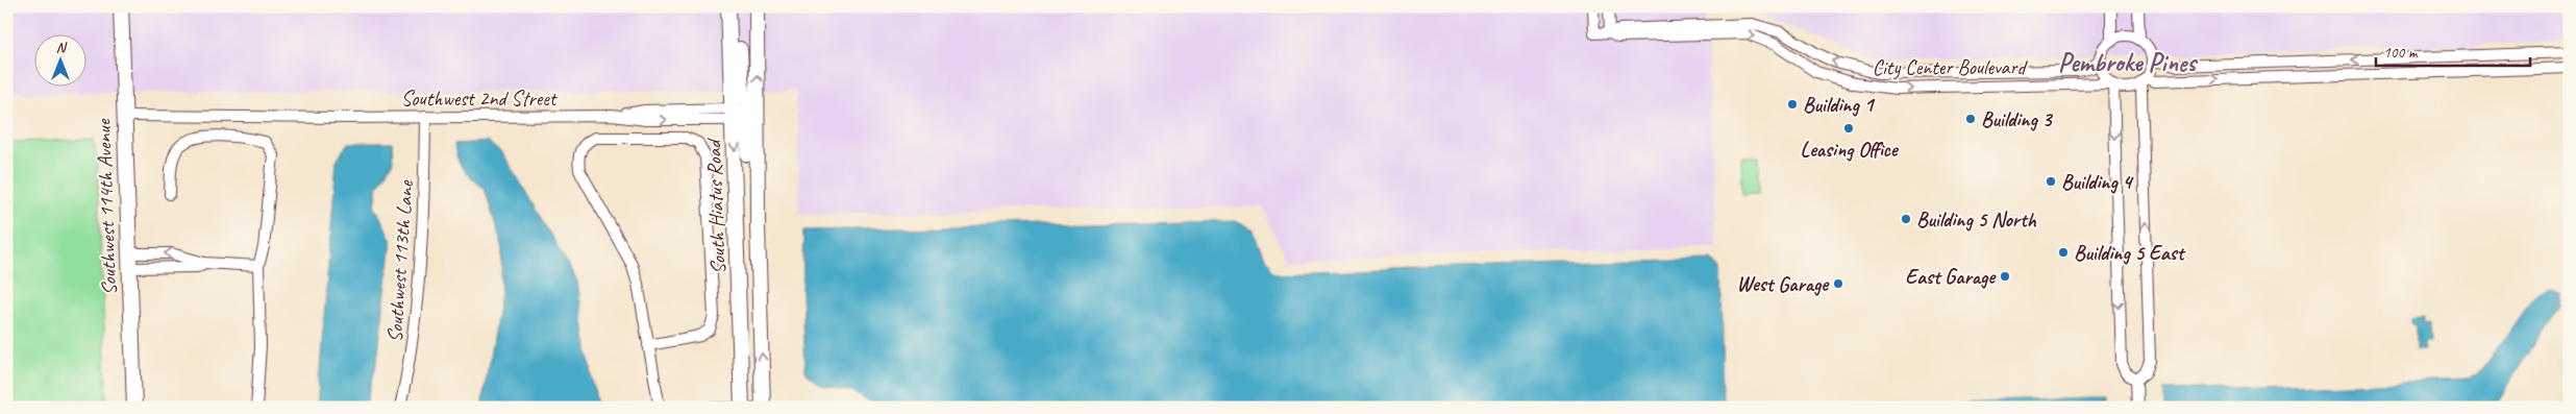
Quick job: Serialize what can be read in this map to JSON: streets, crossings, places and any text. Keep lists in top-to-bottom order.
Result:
{
  "streets": {
    "main road": ["Southwest 114th Avenue", "South Hiatus Road"],
    "street": ["City Center Boulevard", "Southwest 2nd Street", "Southwest 113th Lane"]
  },
  "crossings": [
    ["Southwest 2nd Street", "Southwest 114th Avenue"],
    ["Southwest 2nd Street", "South Hiatus Road"],
    ["Southwest 2nd Street", "Southwest 113th Lane"]
  ],
  "districts": ["Pembroke Pines"],
  "places": [
    "Building 1",
    "Building 3",
    "Leasing Office",
    "Building 4",
    "Building 5 North",
    "Building 5 East",
    "East Garage",
    "West Garage"
  ],
  "scale_bar": "100 m",
  "north": "top"
}
